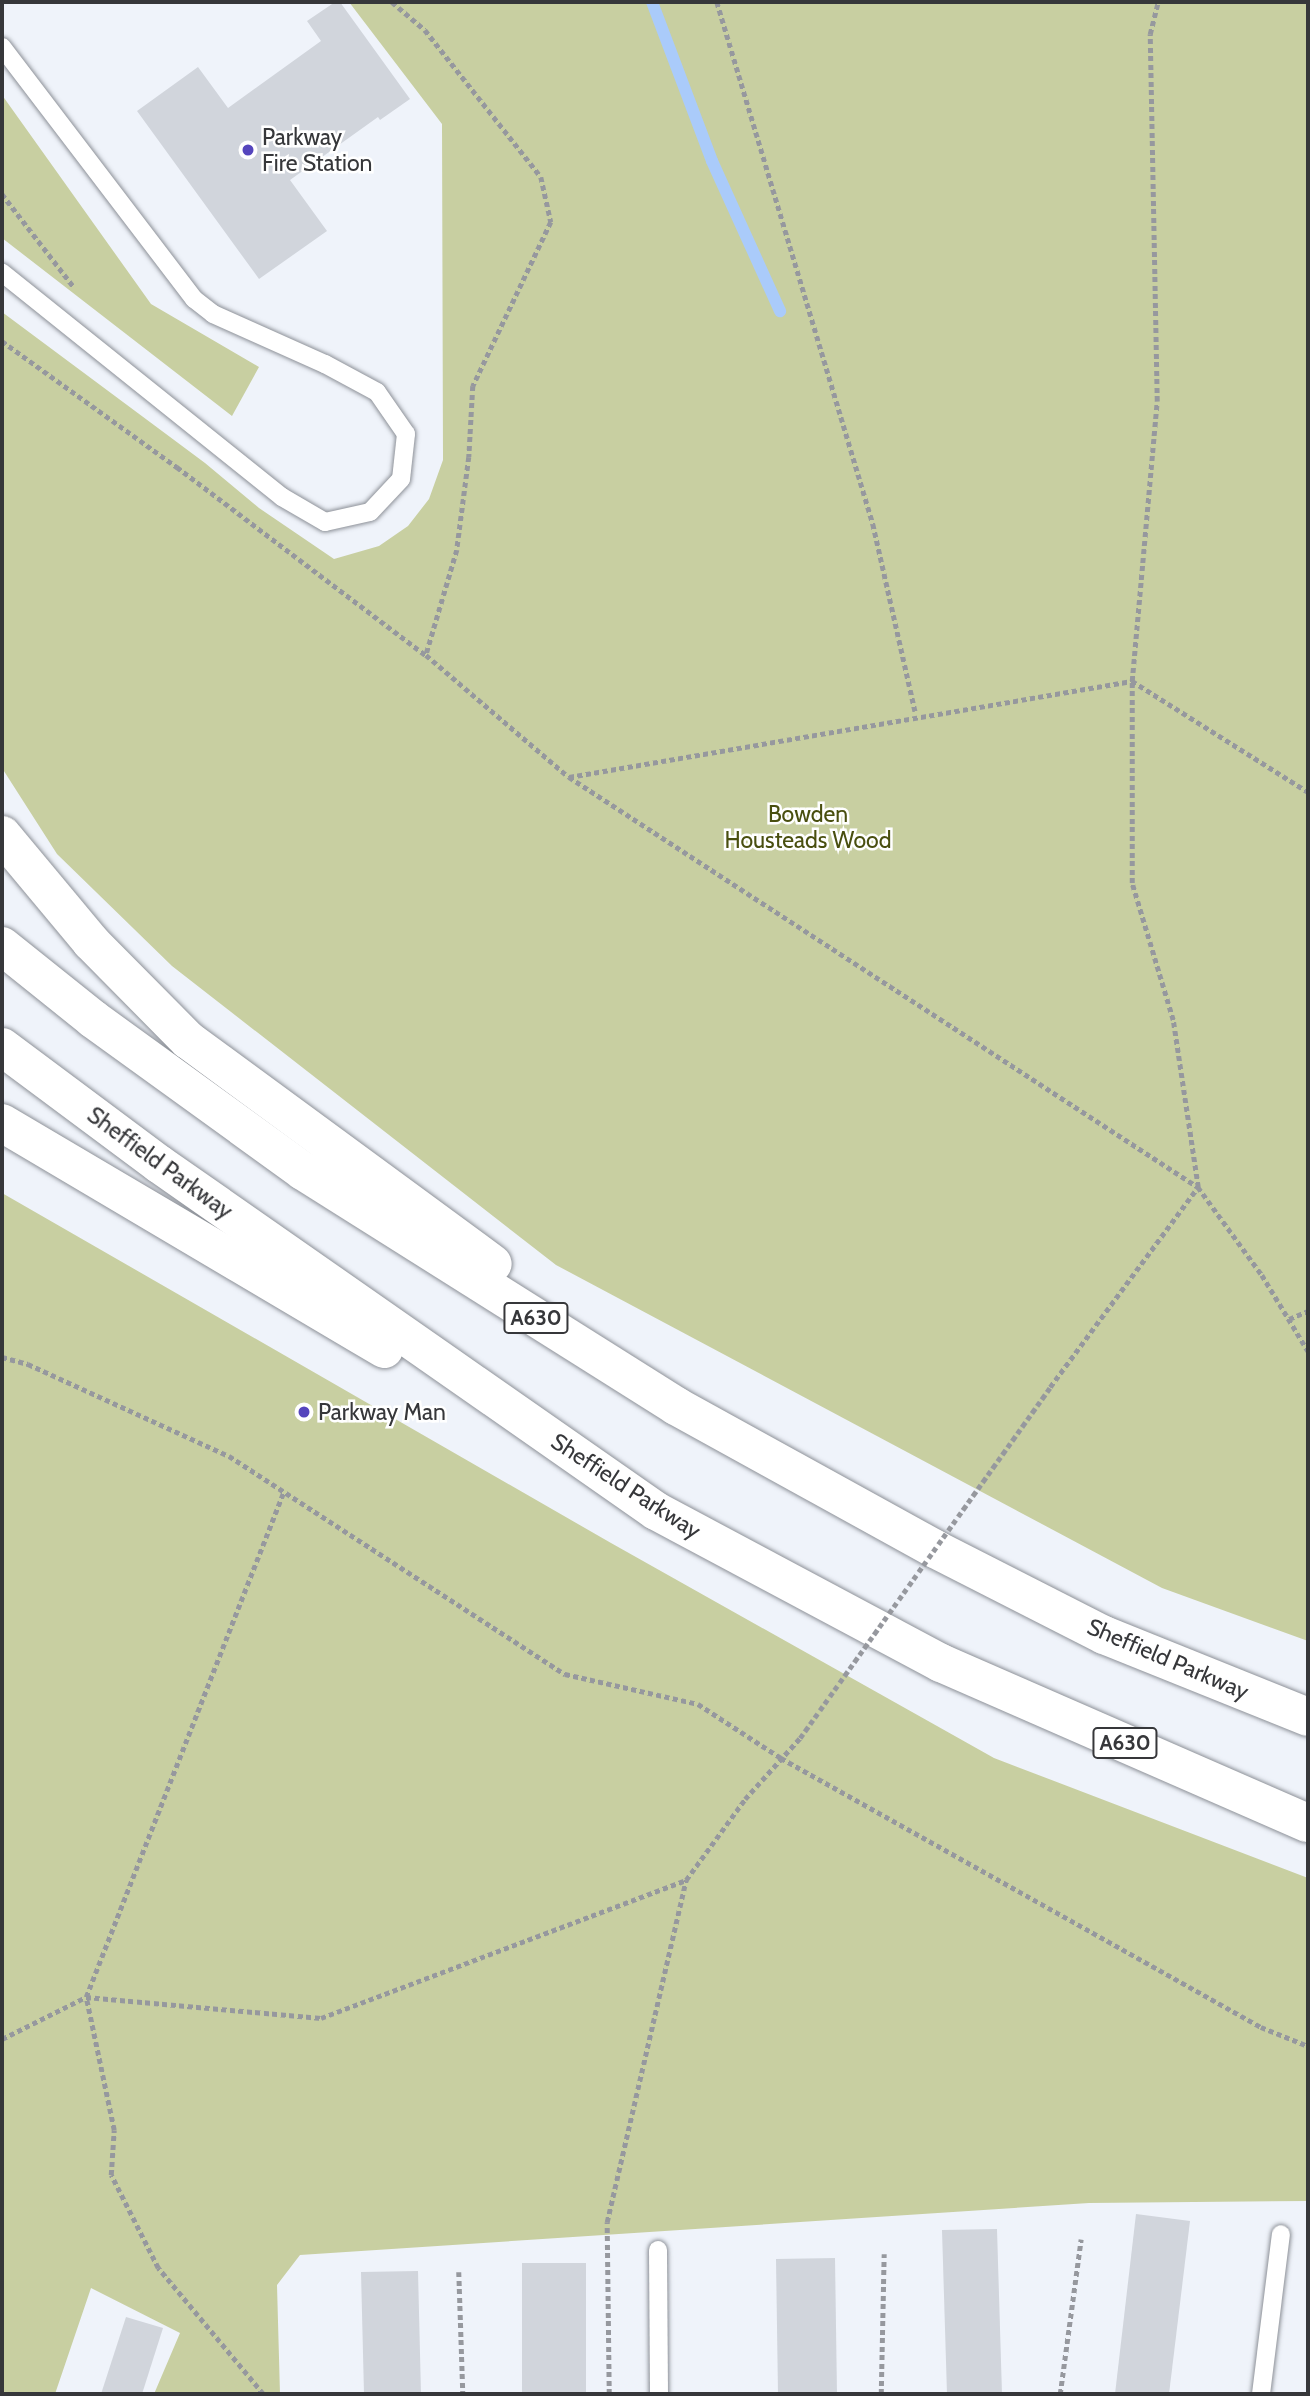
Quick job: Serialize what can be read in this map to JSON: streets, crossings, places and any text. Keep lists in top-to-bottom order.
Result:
{
  "streets": {
    "highway": ["Sheffield Parkway", "A630"]
  },
  "parks": ["Bowden Housteads Wood"],
  "places": ["Parkway Fire Station", "Parkway Man"]
}
